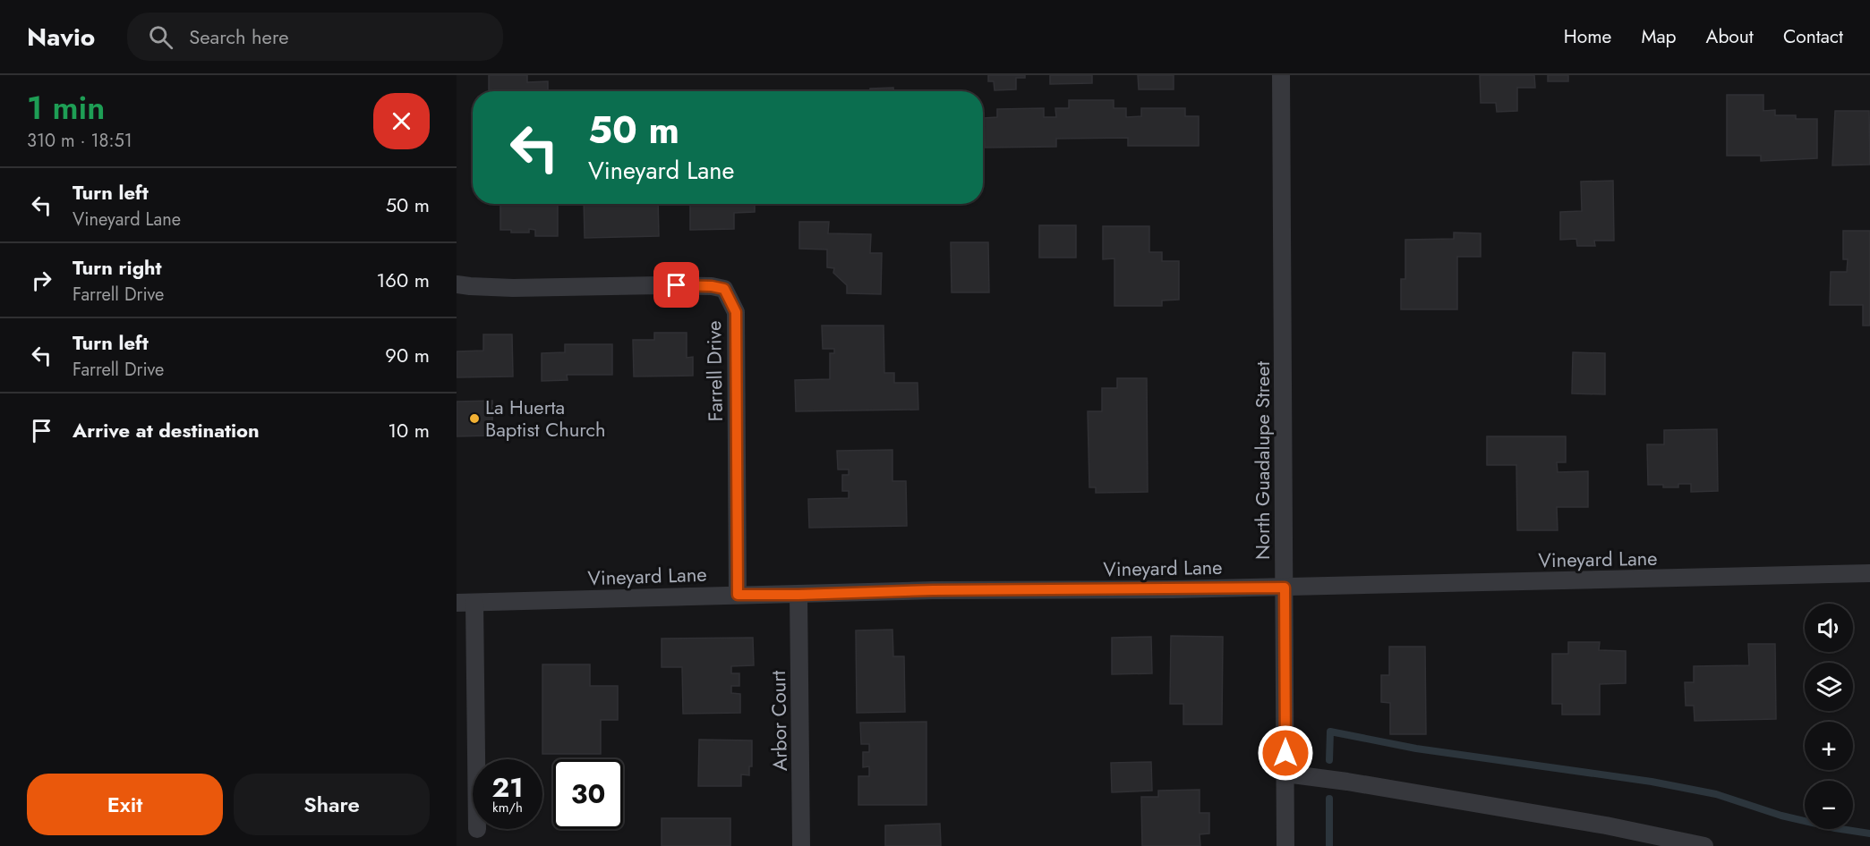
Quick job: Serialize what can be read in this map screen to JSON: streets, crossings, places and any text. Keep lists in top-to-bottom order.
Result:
{
  "streets": {
    "street": [
      "Farrell Drive",
      "North Guadalupe Street",
      "Vineyard Lane",
      "Arbor Court"
    ]
  },
  "crossings": [
    ["Farrell Drive", "Vineyard Lane"],
    ["North Guadalupe Street", "Vineyard Lane"],
    ["Vineyard Lane", "Arbor Court"]
  ],
  "places": ["La Huerta Baptist Church"],
  "page": {
    "header": "Navio",
    "search": "Search here",
    "nav": [
      "Home",
      "Map",
      "About",
      "Contact"
    ],
    "heading": ["1 min", "310 m · 18:51"],
    "turn": ["50 m", "Vineyard Lane"],
    "list": [
      {
        "name": "Turn left",
        "note": "Vineyard Lane",
        "value": "50 m"
      },
      {
        "name": "Turn right",
        "note": "Farrell Drive",
        "value": "160 m"
      },
      {
        "name": "Turn left",
        "note": "Farrell Drive",
        "value": "90 m"
      },
      {
        "name": "Arrive at destination",
        "value": "10 m"
      }
    ],
    "map_buttons": ["+", "−"],
    "speed": "21 km/h",
    "limit": "30",
    "buttons": ["Exit", "Share"]
  }
}
